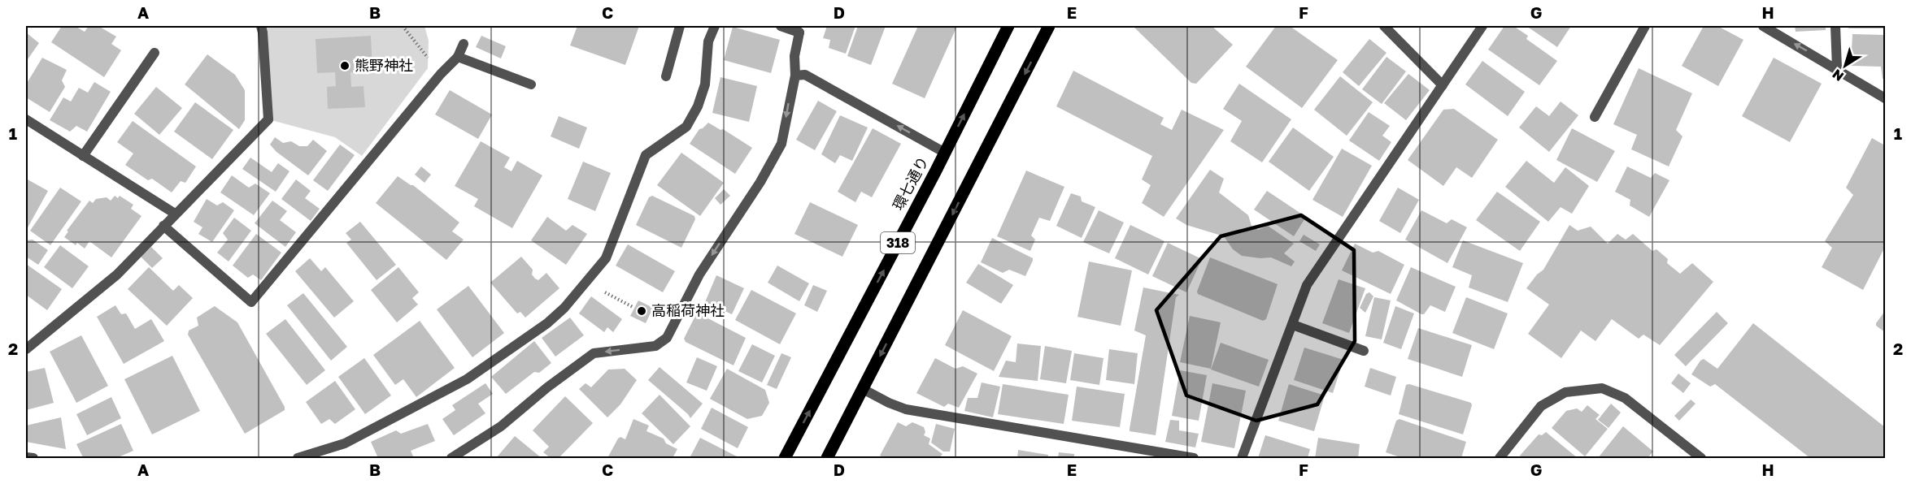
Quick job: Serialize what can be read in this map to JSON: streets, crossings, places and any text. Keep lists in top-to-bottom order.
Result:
{
  "streets": {
    "main road": ["環七通り", "318"]
  },
  "places": ["熊野神社", "高稲荷神社"],
  "north": "bottom left",
  "grid": {
    "columns": [
      "A",
      "B",
      "C",
      "D",
      "E",
      "F",
      "G",
      "H"
    ],
    "rows": ["1", "2"]
  }
}
